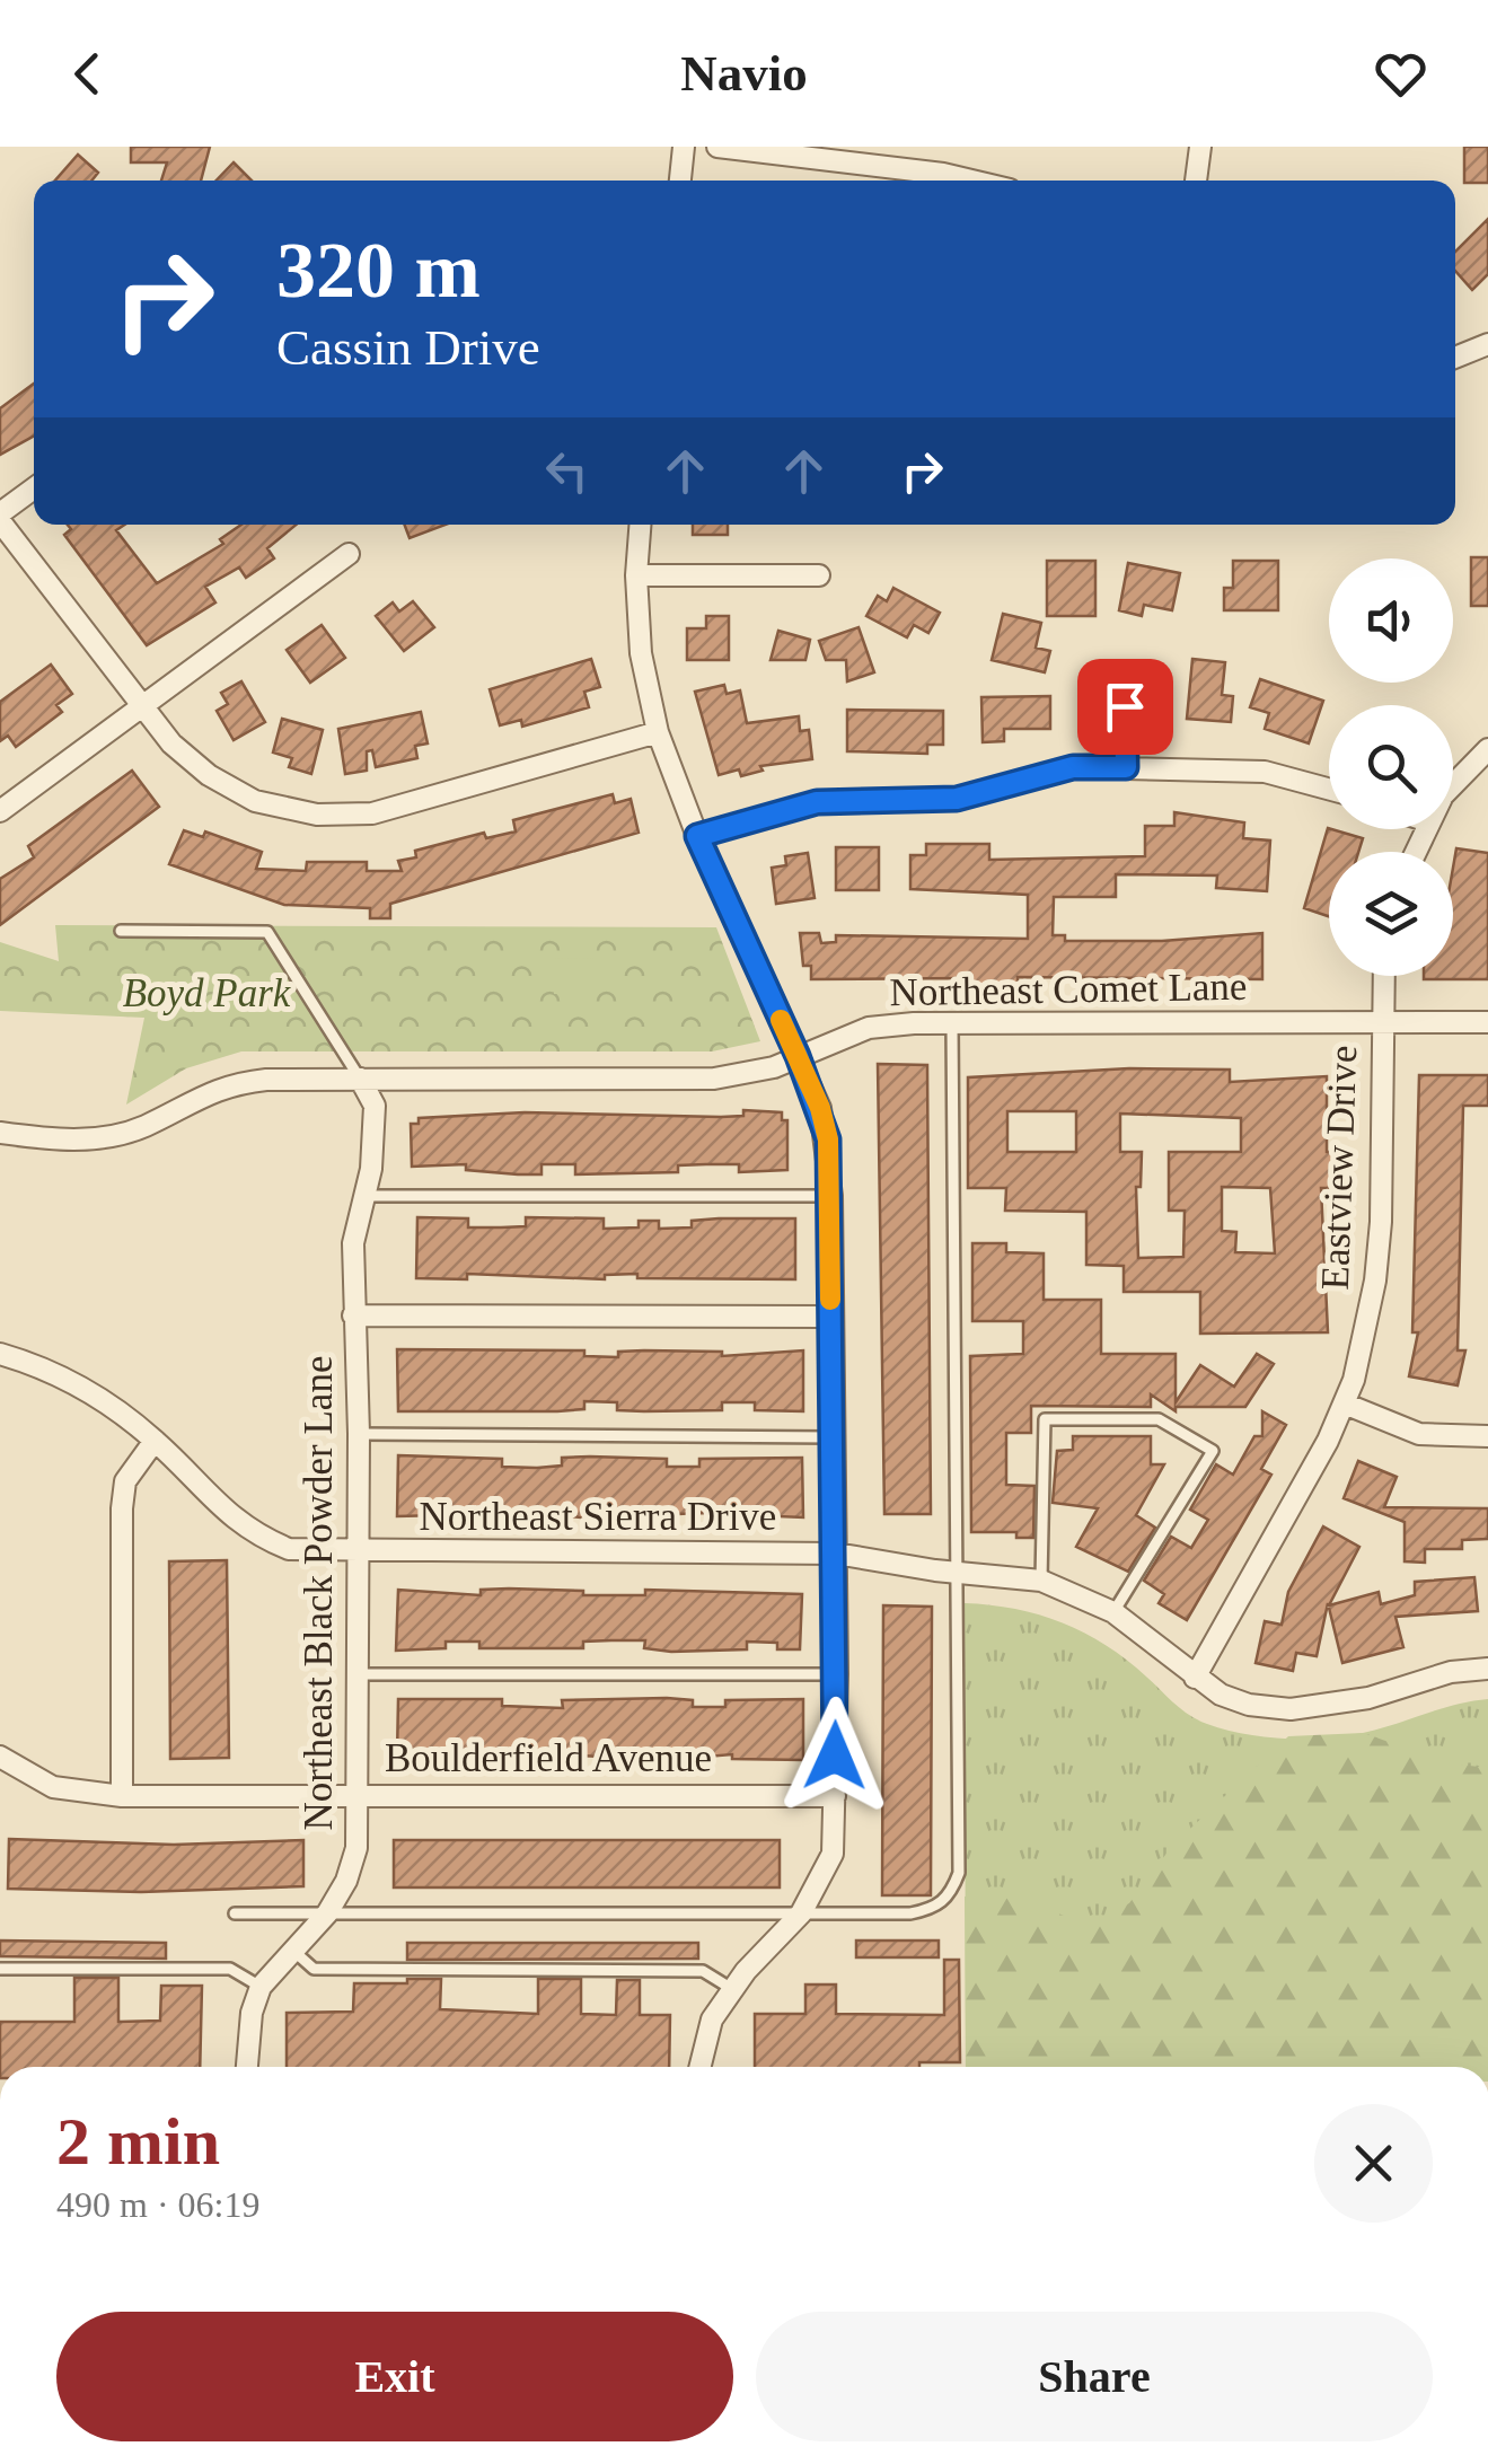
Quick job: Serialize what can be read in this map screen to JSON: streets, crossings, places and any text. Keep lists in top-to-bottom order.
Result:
{
  "streets": {
    "street": [
      "Northeast Comet Lane",
      "Eastview Drive",
      "Northeast Sierra Drive",
      "Northeast Black Powder Lane",
      "Boulderfield Avenue"
    ]
  },
  "crossings": [
    ["Northeast Comet Lane", "Eastview Drive"],
    ["Northeast Comet Lane", "Northeast Black Powder Lane"],
    ["Eastview Drive", "Northeast Sierra Drive"],
    ["Northeast Sierra Drive", "Northeast Black Powder Lane"],
    ["Northeast Black Powder Lane", "Boulderfield Avenue"]
  ],
  "parks": ["Boyd Park"],
  "page": {
    "header": "Navio",
    "turn": ["320 m", "Cassin Drive"],
    "heading": ["2 min", "490 m · 06:19"],
    "buttons": ["Exit", "Share"]
  }
}
